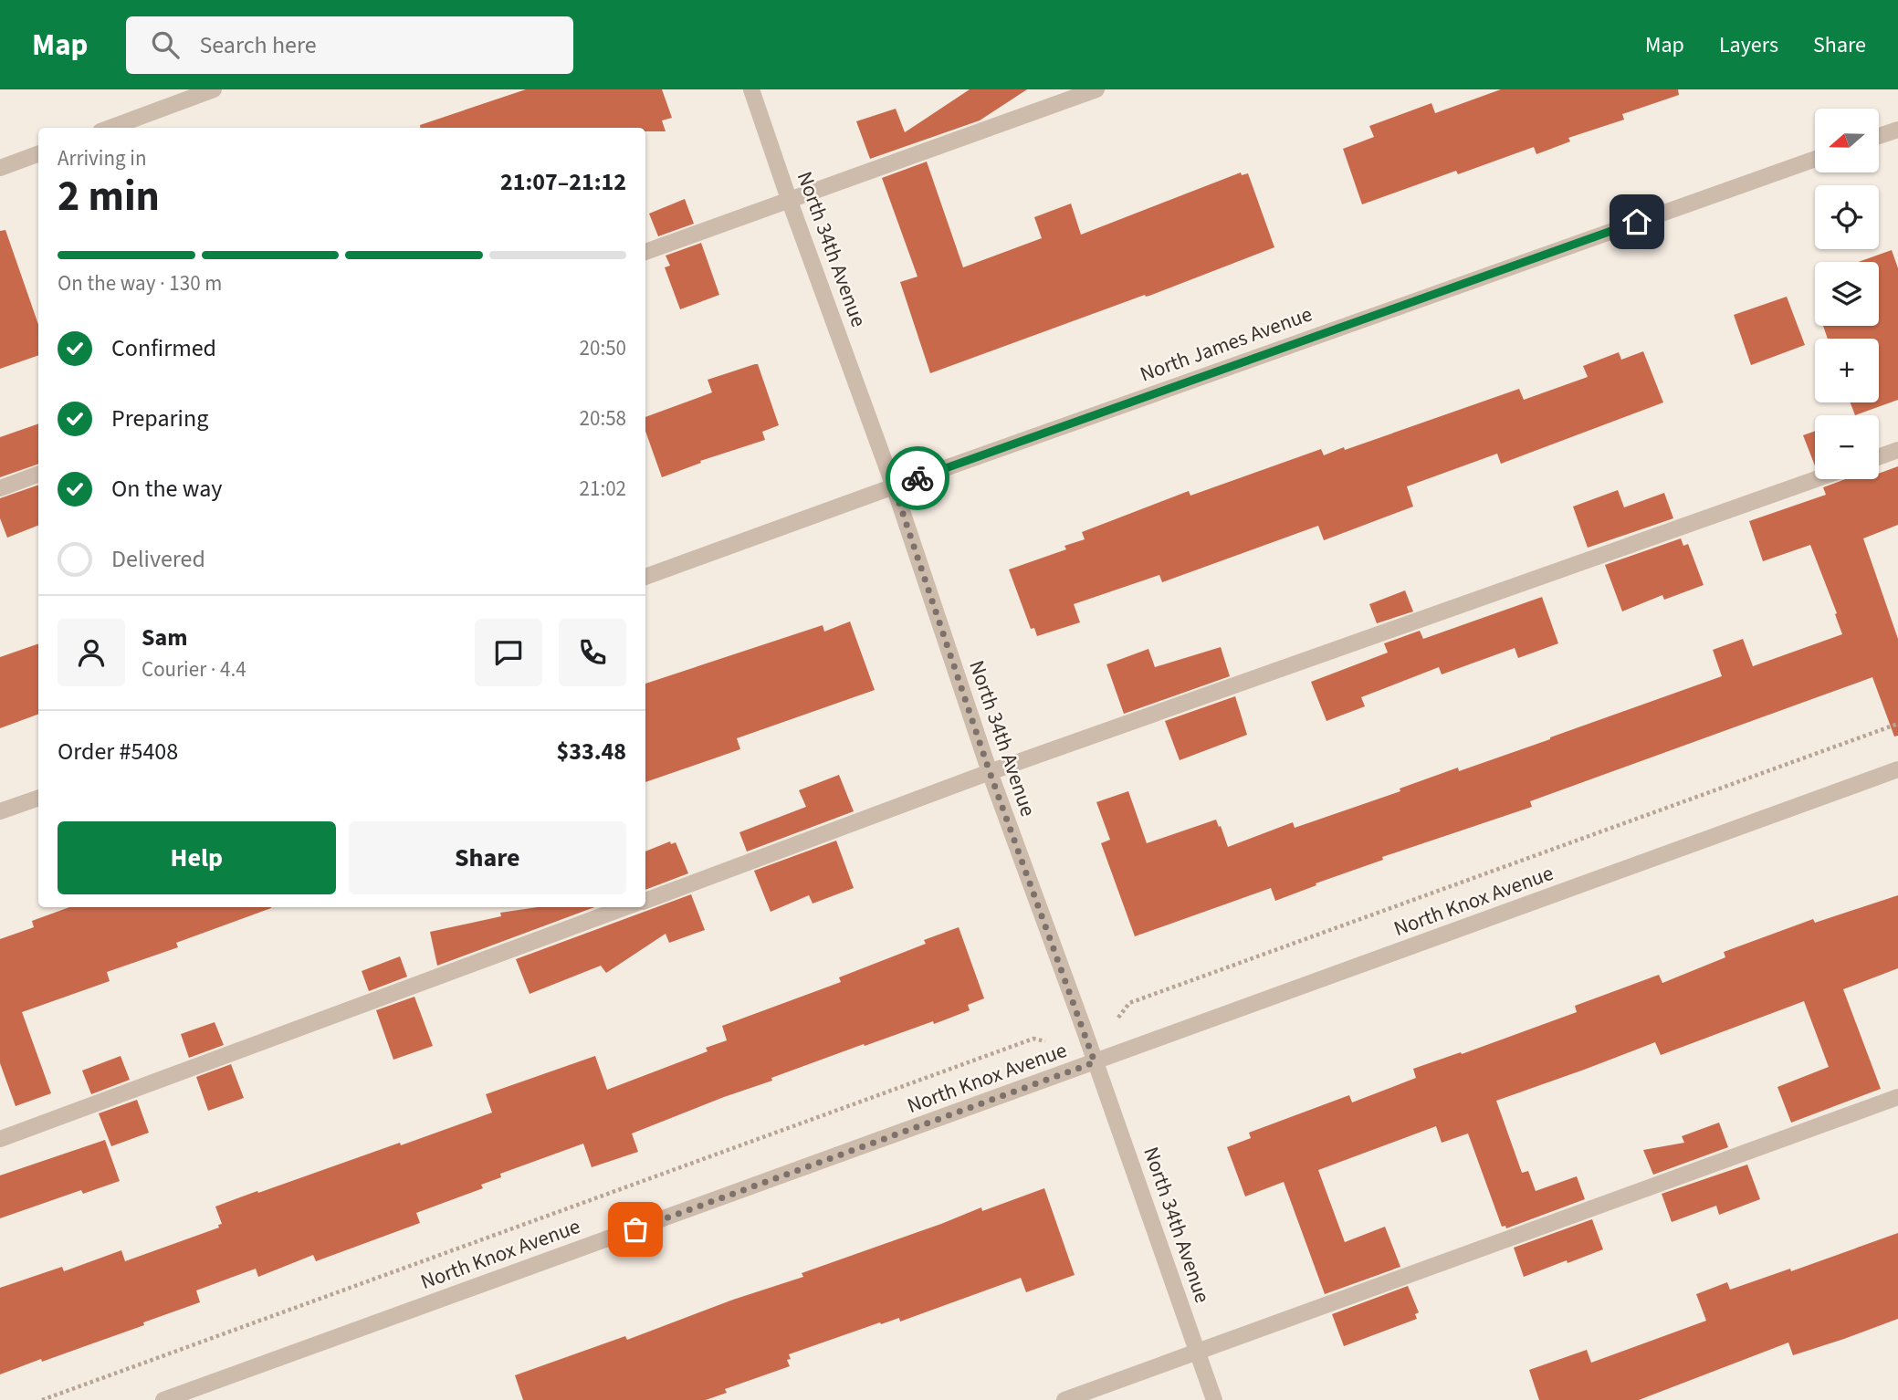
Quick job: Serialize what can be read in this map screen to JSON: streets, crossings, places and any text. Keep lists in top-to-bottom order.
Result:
{
  "streets": {
    "street": ["North 34th Avenue", "North James Avenue", "North Knox Avenue"]
  },
  "crossings": [
    ["North 34th Avenue", "North James Avenue"],
    ["North 34th Avenue", "North Knox Avenue"]
  ],
  "north": "left",
  "page": {
    "header": "Map",
    "search": "Search here",
    "nav": ["Map", "Layers", "Share"],
    "map_buttons": ["+", "−"],
    "heading": ["2 min", "Arriving in", "21:07–21:12"],
    "panel": [
      "Sam",
      "Courier · 4.4",
      "Order #5408",
      "$33.48"
    ],
    "bar": "On the way · 130 m",
    "list": [
      ["Confirmed", "20:50"],
      ["Preparing", "20:58"],
      ["On the way", "21:02"],
      "Delivered"
    ],
    "buttons": ["Help", "Share"]
  }
}
